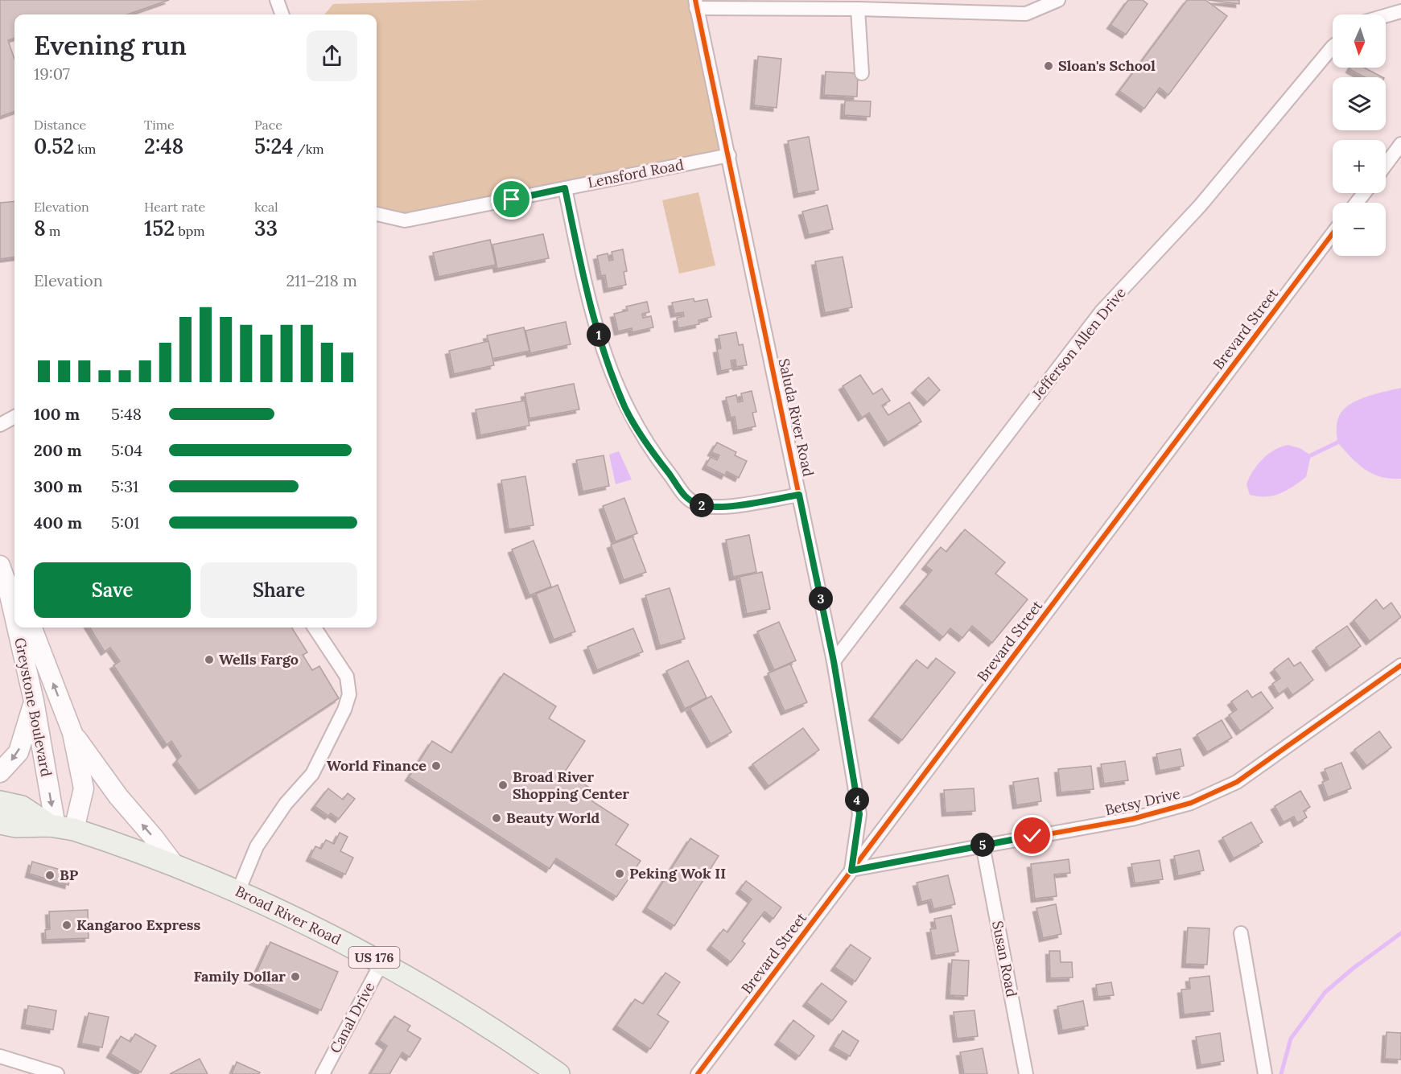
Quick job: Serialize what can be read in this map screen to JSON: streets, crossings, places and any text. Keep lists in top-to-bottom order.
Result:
{
  "streets": {
    "main road": ["Greystone Boulevard", "Broad River Road", "US 176"],
    "street": [
      "Lensford Road",
      "Brevard Street",
      "Jefferson Allen Drive",
      "Saluda River Road",
      "Betsy Drive",
      "Susan Road",
      "Canal Drive"
    ]
  },
  "crossings": [
    ["Lensford Road", "Saluda River Road"],
    ["Brevard Street", "Saluda River Road"],
    ["Brevard Street", "Betsy Drive"],
    ["Jefferson Allen Drive", "Saluda River Road"],
    ["Saluda River Road", "Betsy Drive"],
    ["Greystone Boulevard", "Broad River Road"],
    ["Betsy Drive", "Susan Road"],
    ["Broad River Road", "Canal Drive"]
  ],
  "places": [
    "Sloan's School",
    "Wells Fargo",
    "World Finance",
    "Broad River Shopping Center",
    "Beauty World",
    "Peking Wok II",
    "BP",
    "Kangaroo Express",
    "Family Dollar"
  ],
  "north": "bottom",
  "page": {
    "map_buttons": ["+", "−"],
    "heading": ["Evening run", "19:07"],
    "stats": [
      ["Distance", "0.52 km"],
      ["Time", "2:48"],
      ["Pace", "5:24 /km"],
      ["Elevation", "8 m"],
      ["Heart rate", "152 bpm"],
      ["kcal", "33"]
    ],
    "chart": ["Elevation", "211–218 m"],
    "pins": [
      "1",
      "2",
      "3",
      "4",
      "5"
    ],
    "list": [
      {
        "name": "100 m",
        "note": "5:48"
      },
      {
        "name": "200 m",
        "note": "5:04"
      },
      {
        "name": "300 m",
        "note": "5:31"
      },
      {
        "name": "400 m",
        "note": "5:01"
      }
    ],
    "buttons": ["Save", "Share"]
  }
}
